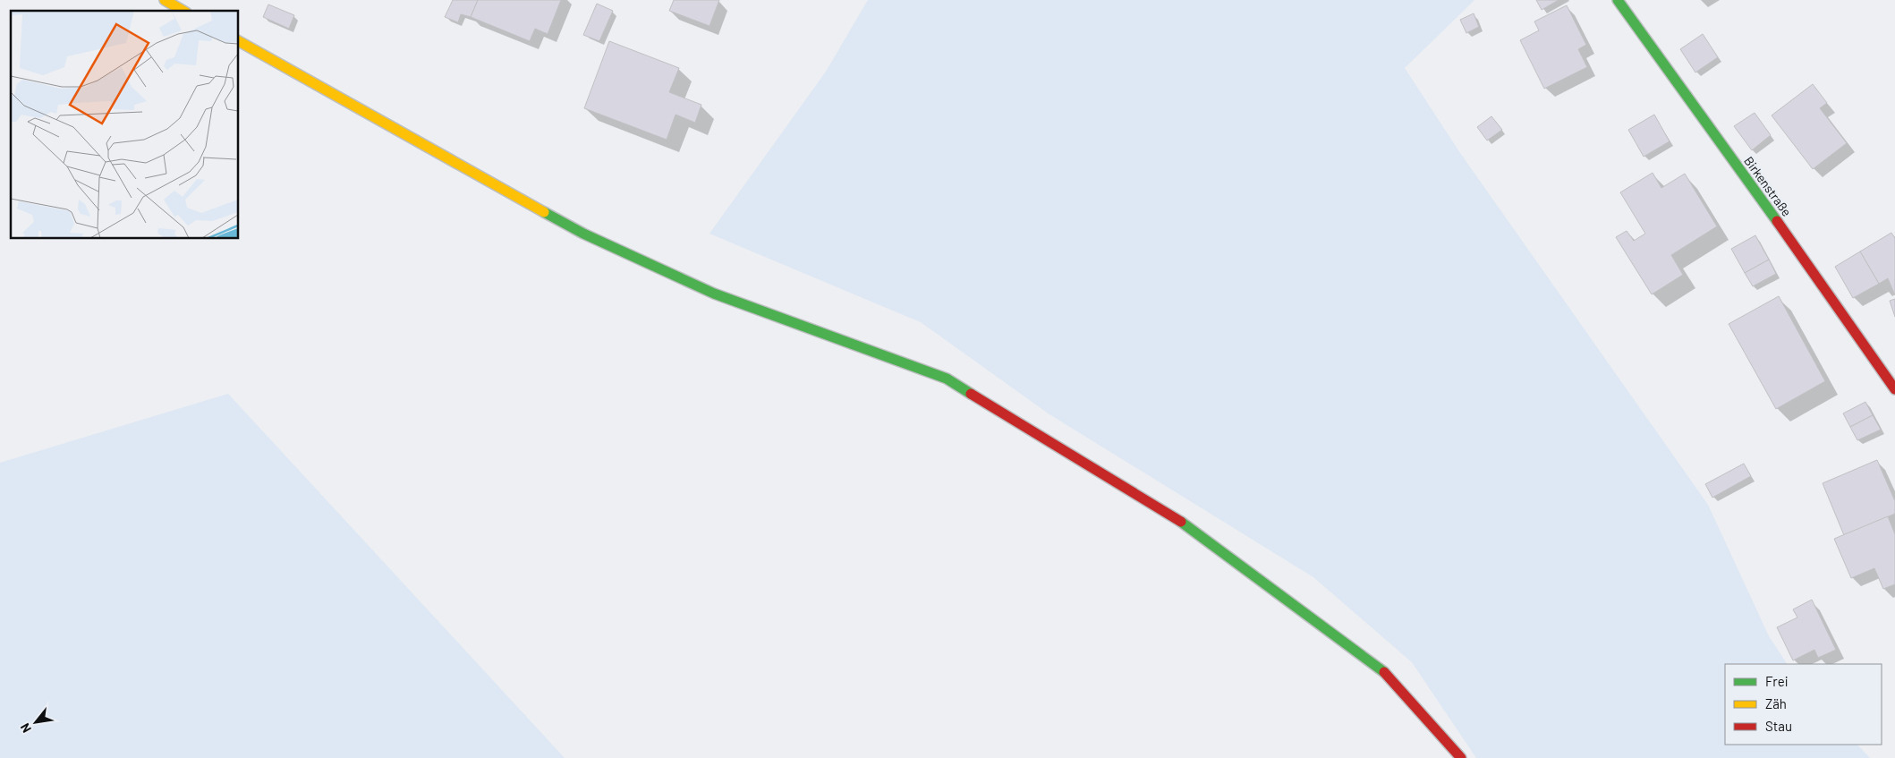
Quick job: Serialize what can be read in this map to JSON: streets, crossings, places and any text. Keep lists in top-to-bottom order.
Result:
{
  "streets": {
    "street": ["Birkenstraße"]
  },
  "legend": ["Frei", "Zäh", "Stau"],
  "north": "bottom left"
}
